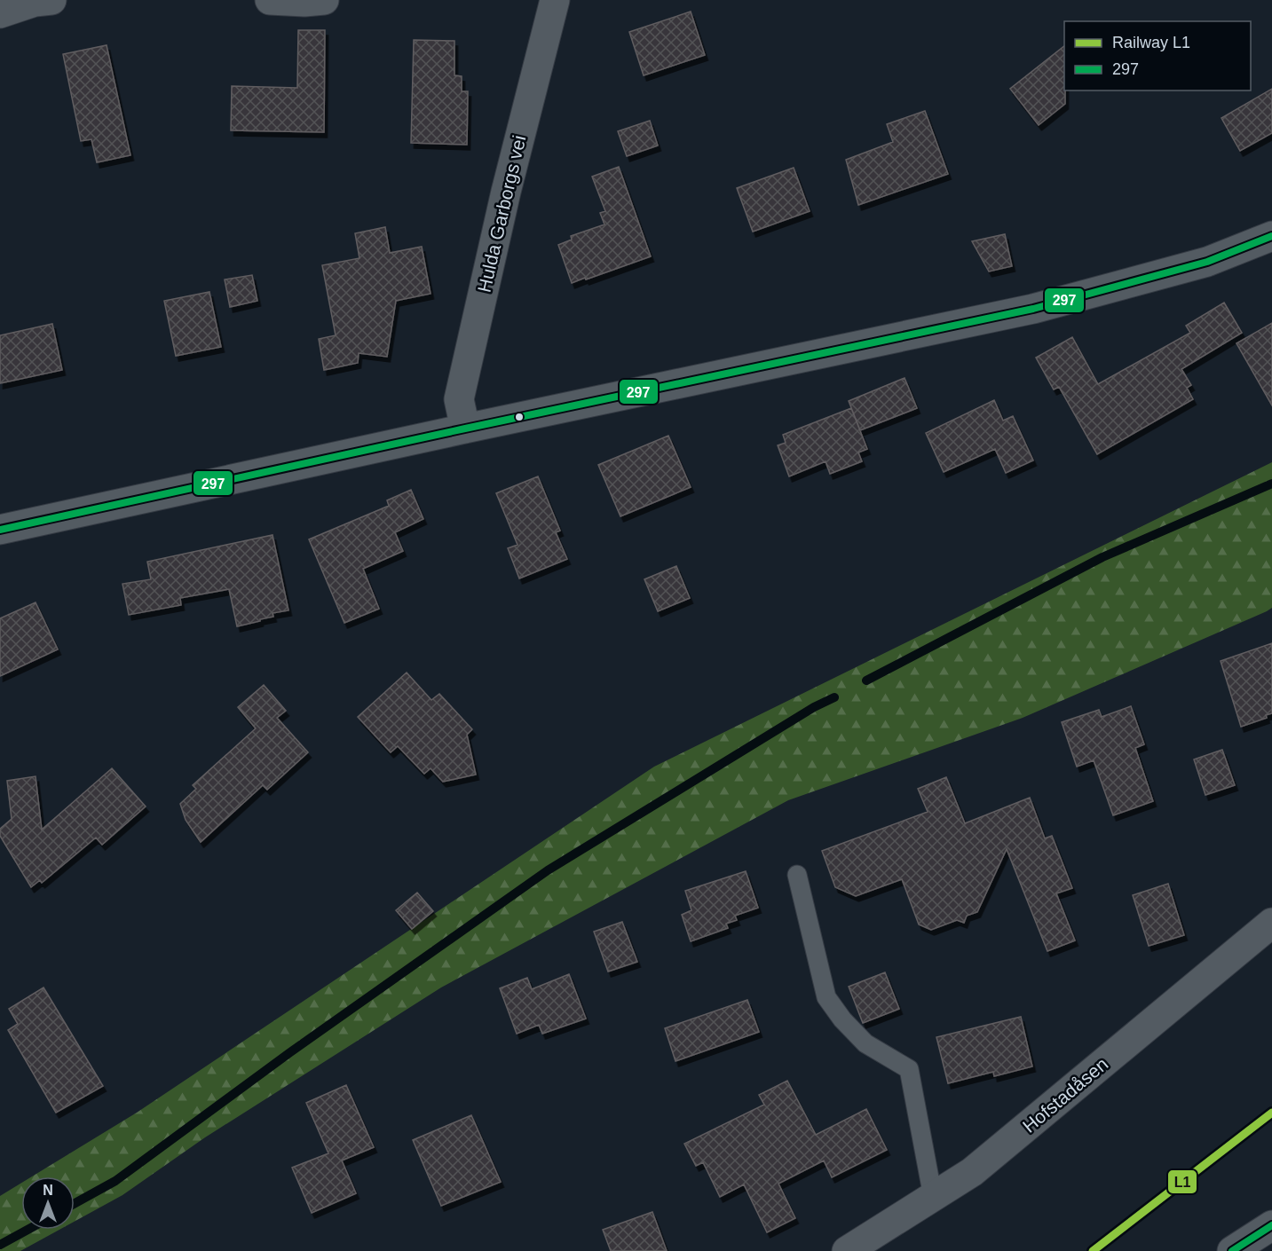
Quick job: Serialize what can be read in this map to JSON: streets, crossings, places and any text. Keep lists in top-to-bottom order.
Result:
{
  "streets": {
    "street": ["Hulda Garborgs vei", "Hofstadåsen"]
  },
  "lines": ["transit line 297", "rail line L1"],
  "legend": ["Railway L1", "297"],
  "north": "top"
}
